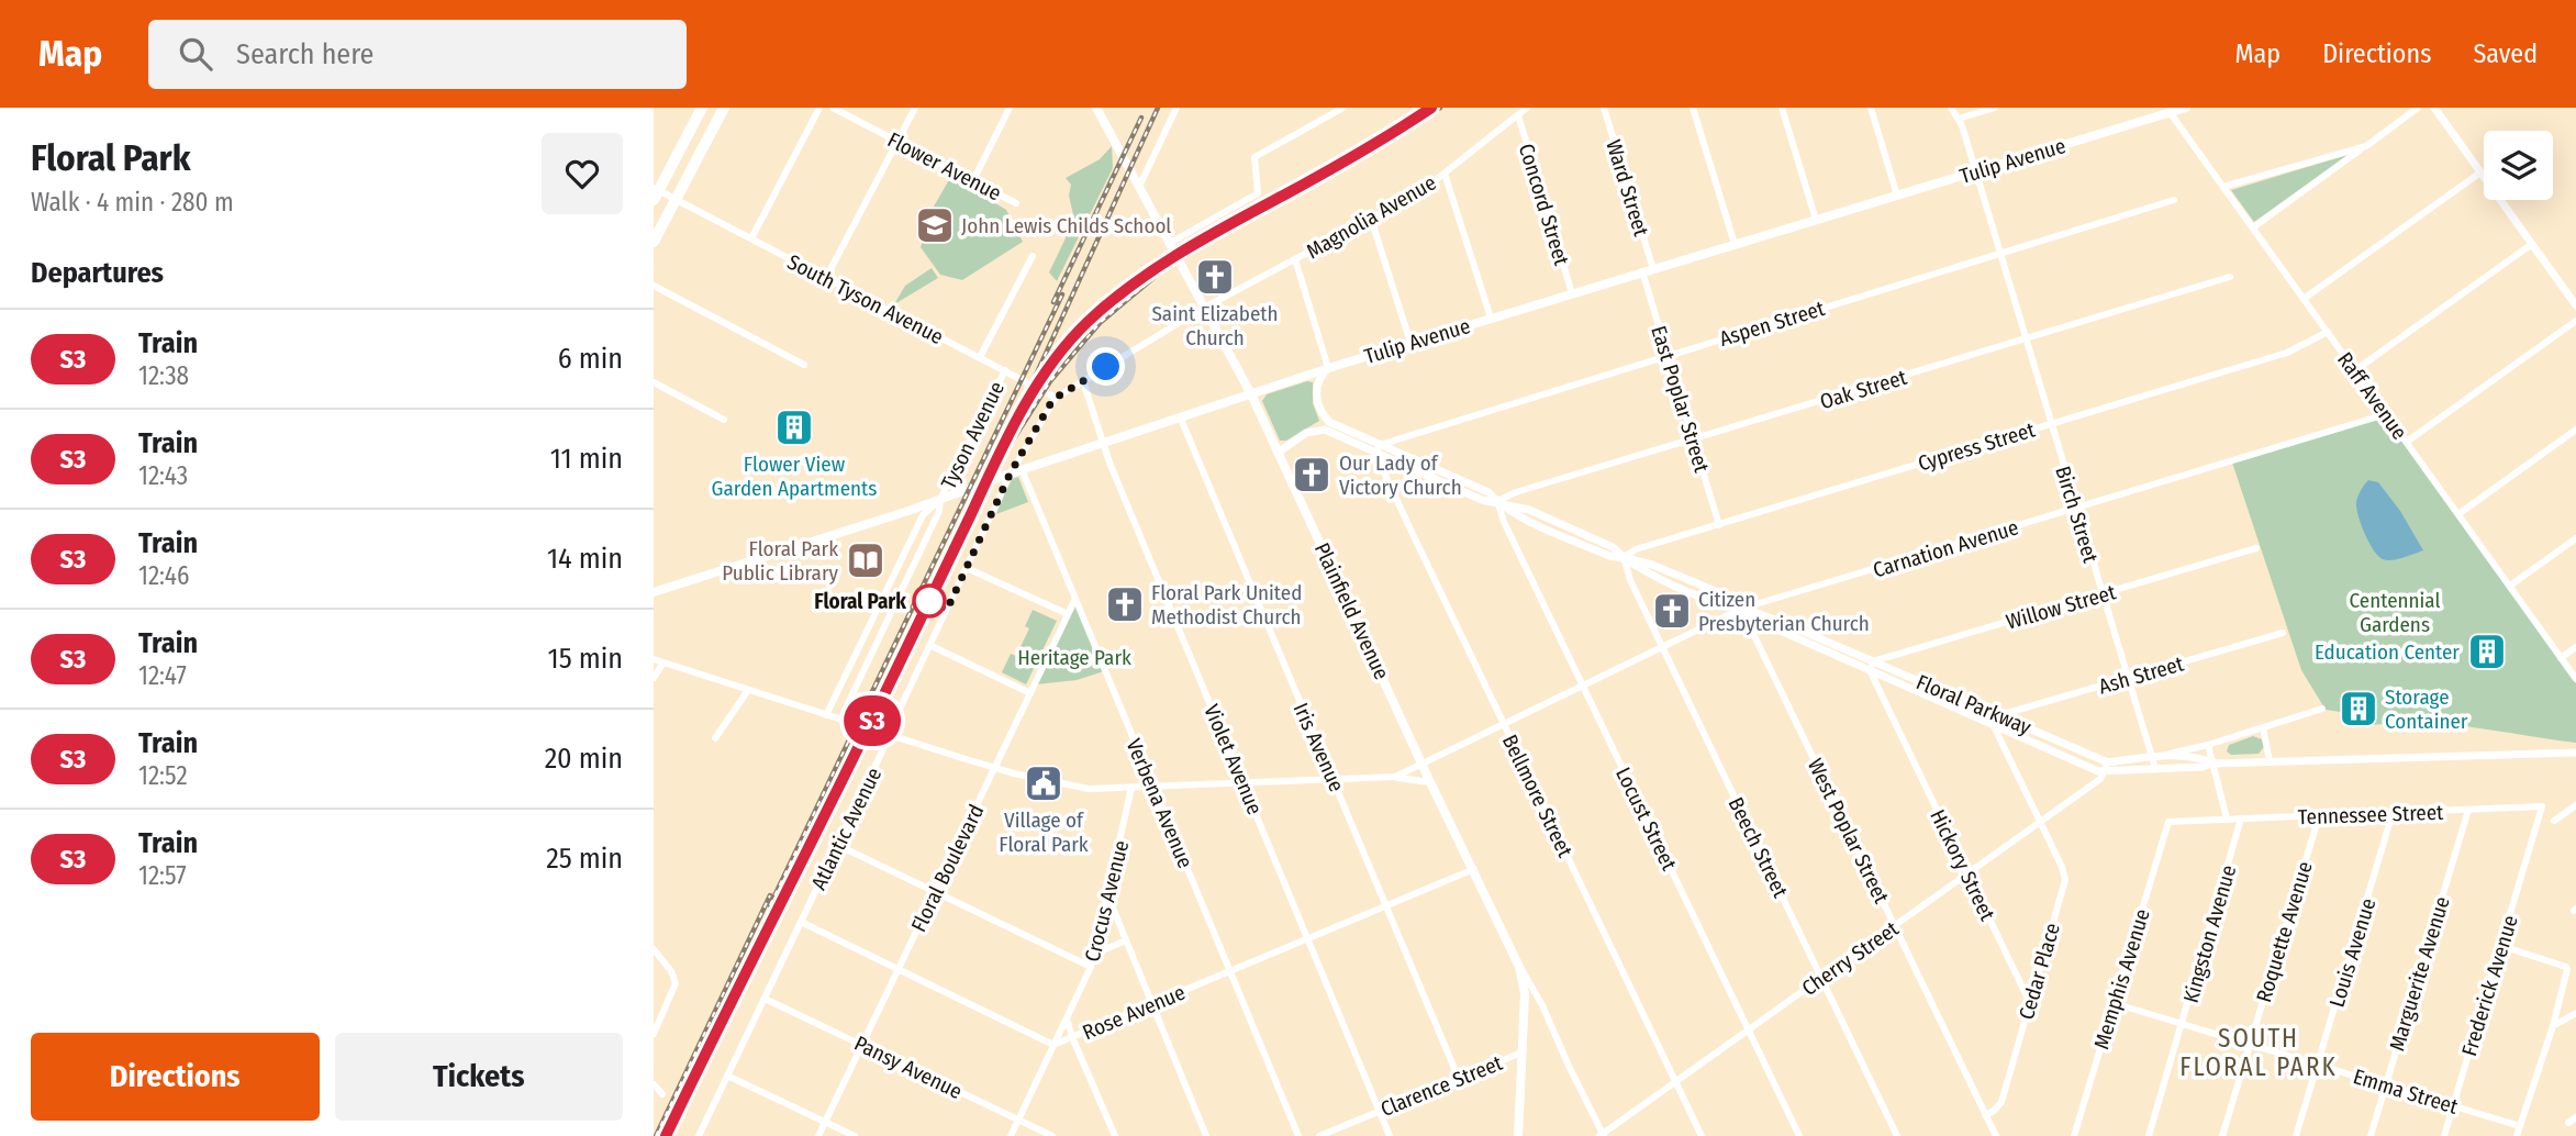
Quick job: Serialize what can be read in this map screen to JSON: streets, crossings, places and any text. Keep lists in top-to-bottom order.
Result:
{
  "streets": {
    "main road": ["Tulip Avenue", "Plainfield Avenue"],
    "street": [
      "Flower Avenue",
      "Ward Street",
      "Concord Street",
      "Magnolia Avenue",
      "South Tyson Avenue",
      "Aspen Street",
      "Oak Street",
      "Raff Avenue",
      "East Poplar Street",
      "Tyson Avenue",
      "Cypress Street",
      "Birch Street",
      "Carnation Avenue",
      "Willow Street",
      "Ash Street",
      "Floral Parkway",
      "Iris Avenue",
      "Violet Avenue",
      "Bellmore Street",
      "Verbena Avenue",
      "Tennessee Street",
      "Locust Street",
      "Atlantic Avenue",
      "West Poplar Street",
      "Beech Street",
      "Hickory Street",
      "Floral Boulevard",
      "Crocus Avenue",
      "Roquette Avenue",
      "Kingston Avenue",
      "Louis Avenue",
      "Cherry Street",
      "Cedar Place",
      "Marguerite Avenue",
      "Memphis Avenue",
      "Frederick Avenue",
      "Rose Avenue",
      "Pansy Avenue",
      "Clarence Street",
      "Emma Street"
    ]
  },
  "crossings": [
    ["Tulip Avenue", "Ward Street"],
    ["Tulip Avenue", "Concord Street"],
    ["Tulip Avenue", "Raff Avenue"],
    ["Tulip Avenue", "East Poplar Street"],
    ["Tulip Avenue", "Tyson Avenue"],
    ["Tulip Avenue", "Birch Street"],
    ["Tulip Avenue", "Plainfield Avenue"],
    ["Tulip Avenue", "Iris Avenue"],
    ["Tulip Avenue", "Violet Avenue"],
    ["Tulip Avenue", "Verbena Avenue"],
    ["Tulip Avenue", "Atlantic Avenue"],
    ["Ward Street", "East Poplar Street"],
    ["Concord Street", "Magnolia Avenue"],
    ["Magnolia Avenue", "South Tyson Avenue"],
    ["Magnolia Avenue", "Plainfield Avenue"],
    ["Magnolia Avenue", "Violet Avenue"],
    ["Magnolia Avenue", "Atlantic Avenue"],
    ["South Tyson Avenue", "Tyson Avenue"],
    ["South Tyson Avenue", "Atlantic Avenue"],
    ["Aspen Street", "East Poplar Street"],
    ["Aspen Street", "Birch Street"],
    ["Aspen Street", "Floral Parkway"],
    ["Aspen Street", "Bellmore Street"],
    ["Oak Street", "East Poplar Street"],
    ["Oak Street", "Birch Street"],
    ["Oak Street", "Floral Parkway"],
    ["Oak Street", "Locust Street"],
    ["Raff Avenue", "Cypress Street"],
    ["Raff Avenue", "Carnation Avenue"],
    ["East Poplar Street", "Cypress Street"],
    ["Cypress Street", "Birch Street"],
    ["Cypress Street", "Floral Parkway"],
    ["Cypress Street", "Beech Street"],
    ["Birch Street", "Carnation Avenue"],
    ["Birch Street", "Willow Street"],
    ["Birch Street", "Ash Street"],
    ["Birch Street", "Floral Parkway"],
    ["Carnation Avenue", "Plainfield Avenue"],
    ["Carnation Avenue", "Floral Parkway"],
    ["Carnation Avenue", "Iris Avenue"],
    ["Carnation Avenue", "Violet Avenue"],
    ["Carnation Avenue", "Bellmore Street"],
    ["Carnation Avenue", "Verbena Avenue"],
    ["Carnation Avenue", "Locust Street"],
    ["Carnation Avenue", "Atlantic Avenue"],
    ["Carnation Avenue", "West Poplar Street"],
    ["Carnation Avenue", "Beech Street"],
    ["Carnation Avenue", "Floral Boulevard"],
    ["Carnation Avenue", "Crocus Avenue"],
    ["Willow Street", "Floral Parkway"],
    ["Plainfield Avenue", "Rose Avenue"],
    ["Plainfield Avenue", "Clarence Street"],
    ["Ash Street", "Floral Parkway"],
    ["Floral Parkway", "Bellmore Street"],
    ["Floral Parkway", "Locust Street"],
    ["Floral Parkway", "West Poplar Street"],
    ["Floral Parkway", "Beech Street"],
    ["Floral Parkway", "Hickory Street"],
    ["Floral Parkway", "Cherry Street"],
    ["Floral Parkway", "Cedar Place"],
    ["Iris Avenue", "Rose Avenue"],
    ["Iris Avenue", "Clarence Street"],
    ["Violet Avenue", "Rose Avenue"],
    ["Violet Avenue", "Clarence Street"],
    ["Bellmore Street", "Cherry Street"],
    ["Verbena Avenue", "Floral Boulevard"],
    ["Verbena Avenue", "Rose Avenue"],
    ["Tennessee Street", "Roquette Avenue"],
    ["Tennessee Street", "Kingston Avenue"],
    ["Tennessee Street", "Louis Avenue"],
    ["Tennessee Street", "Marguerite Avenue"],
    ["Tennessee Street", "Memphis Avenue"],
    ["Tennessee Street", "Frederick Avenue"],
    ["Locust Street", "Cherry Street"],
    ["Atlantic Avenue", "Rose Avenue"],
    ["Atlantic Avenue", "Pansy Avenue"],
    ["West Poplar Street", "Cherry Street"],
    ["West Poplar Street", "Cedar Place"],
    ["Beech Street", "Cherry Street"],
    ["Hickory Street", "Cherry Street"],
    ["Hickory Street", "Cedar Place"],
    ["Floral Boulevard", "Rose Avenue"],
    ["Floral Boulevard", "Pansy Avenue"],
    ["Crocus Avenue", "Rose Avenue"],
    ["Crocus Avenue", "Pansy Avenue"],
    ["Roquette Avenue", "Emma Street"],
    ["Kingston Avenue", "Emma Street"],
    ["Louis Avenue", "Emma Street"],
    ["Cherry Street", "Cedar Place"],
    ["Marguerite Avenue", "Emma Street"],
    ["Memphis Avenue", "Emma Street"],
    ["Frederick Avenue", "Emma Street"]
  ],
  "districts": ["SOUTH FLORAL PARK"],
  "parks": ["Centennial Gardens", "Heritage Park"],
  "places": {
    "school or university": ["John Lewis Childs School"],
    "church": [
      "Saint Elizabeth Church",
      "Our Lady of Victory Church",
      "Floral Park United Methodist Church",
      "Citizen Presbyterian Church"
    ],
    "building": ["Flower View Garden Apartments", "Education Center", "Storage Container"],
    "library": ["Floral Park Public Library"],
    "other": ["Floral Park"],
    "public building": ["Village of Floral Park"]
  },
  "page": {
    "header": "Map",
    "search": "Search here",
    "nav": ["Map", "Directions", "Saved"],
    "heading": [
      ["Floral Park", "Walk · 4 min · 280 m"],
      "Departures"
    ],
    "on_map": "S3",
    "list": [
      {
        "mark": "S3",
        "name": "Train",
        "note": "12:38",
        "value": "6 min"
      },
      {
        "mark": "S3",
        "name": "Train",
        "note": "12:43",
        "value": "11 min"
      },
      {
        "mark": "S3",
        "name": "Train",
        "note": "12:46",
        "value": "14 min"
      },
      {
        "mark": "S3",
        "name": "Train",
        "note": "12:47",
        "value": "15 min"
      },
      {
        "mark": "S3",
        "name": "Train",
        "note": "12:52",
        "value": "20 min"
      },
      {
        "mark": "S3",
        "name": "Train",
        "note": "12:57",
        "value": "25 min"
      }
    ],
    "buttons": ["Directions", "Tickets"]
  }
}
